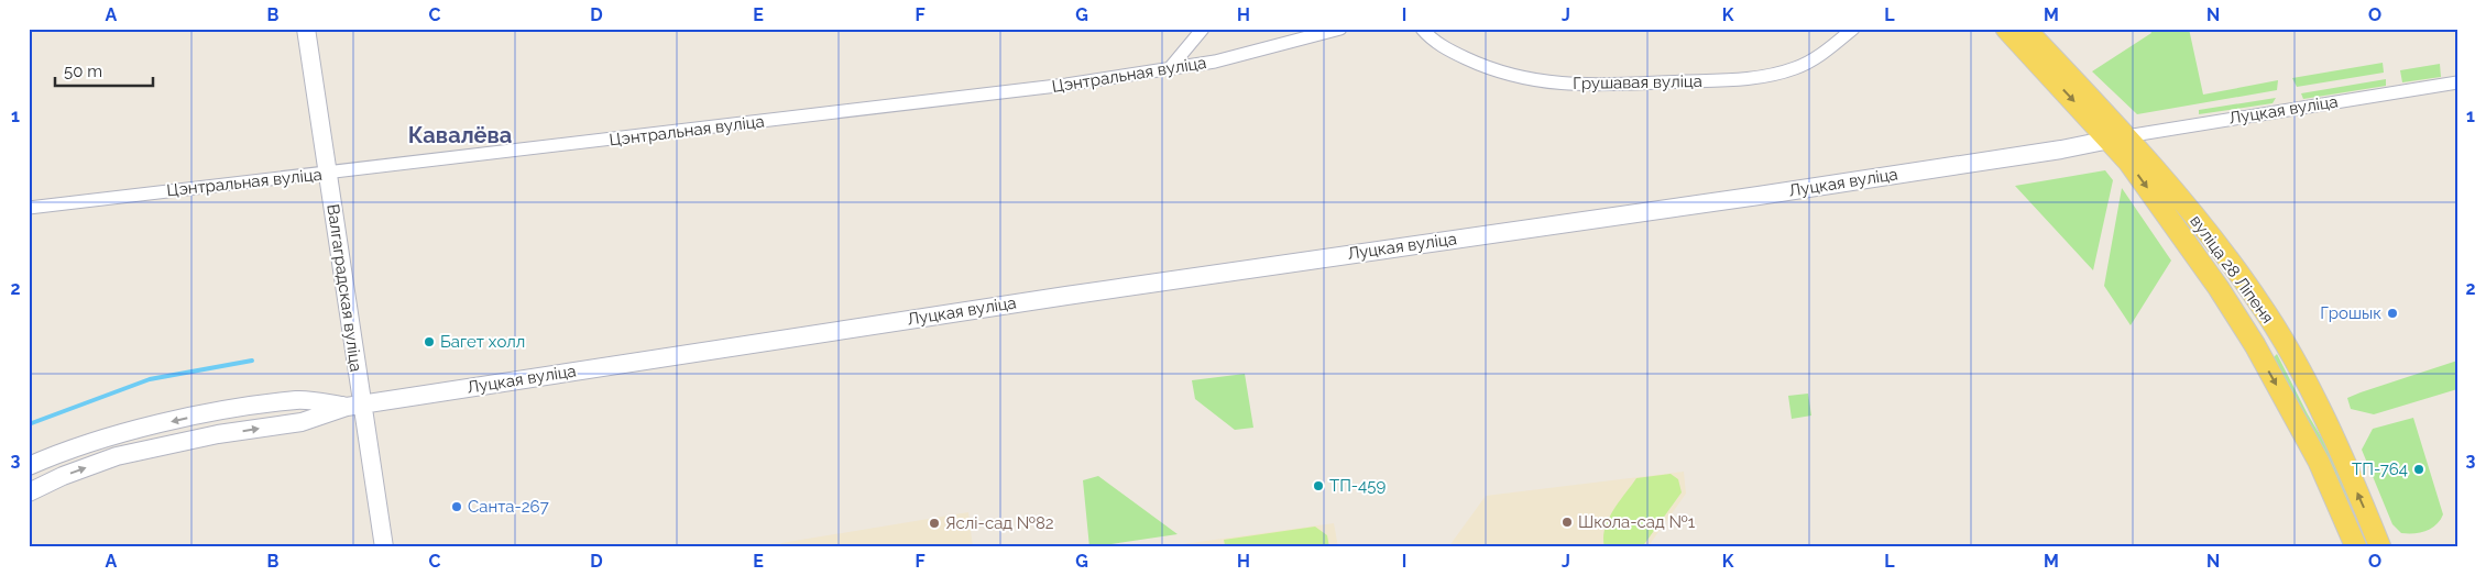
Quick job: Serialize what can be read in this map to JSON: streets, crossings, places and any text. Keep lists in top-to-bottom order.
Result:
{
  "streets": {
    "main road": ["Луцкая вуліца", "вуліца 28 Ліпеня", "Валгаградская вуліца"],
    "street": ["Цэнтральная вуліца", "Грушавая вуліца"]
  },
  "crossings": [
    ["Цэнтральная вуліца", "Валгаградская вуліца"],
    ["Луцкая вуліца", "вуліца 28 Ліпеня"],
    ["Луцкая вуліца", "Валгаградская вуліца"]
  ],
  "districts": ["Кавалёва"],
  "places": [
    "Грошык",
    "Багет холл",
    "ТП-764",
    "ТП-459",
    "Санта-267",
    "Школа-сад №1",
    "Яслі-сад №82"
  ],
  "scale_bar": "50 m",
  "grid": {
    "columns": [
      "A",
      "B",
      "C",
      "D",
      "E",
      "F",
      "G",
      "H",
      "I",
      "J",
      "K",
      "L",
      "M",
      "N",
      "O"
    ],
    "rows": ["1", "2", "3"]
  }
}
